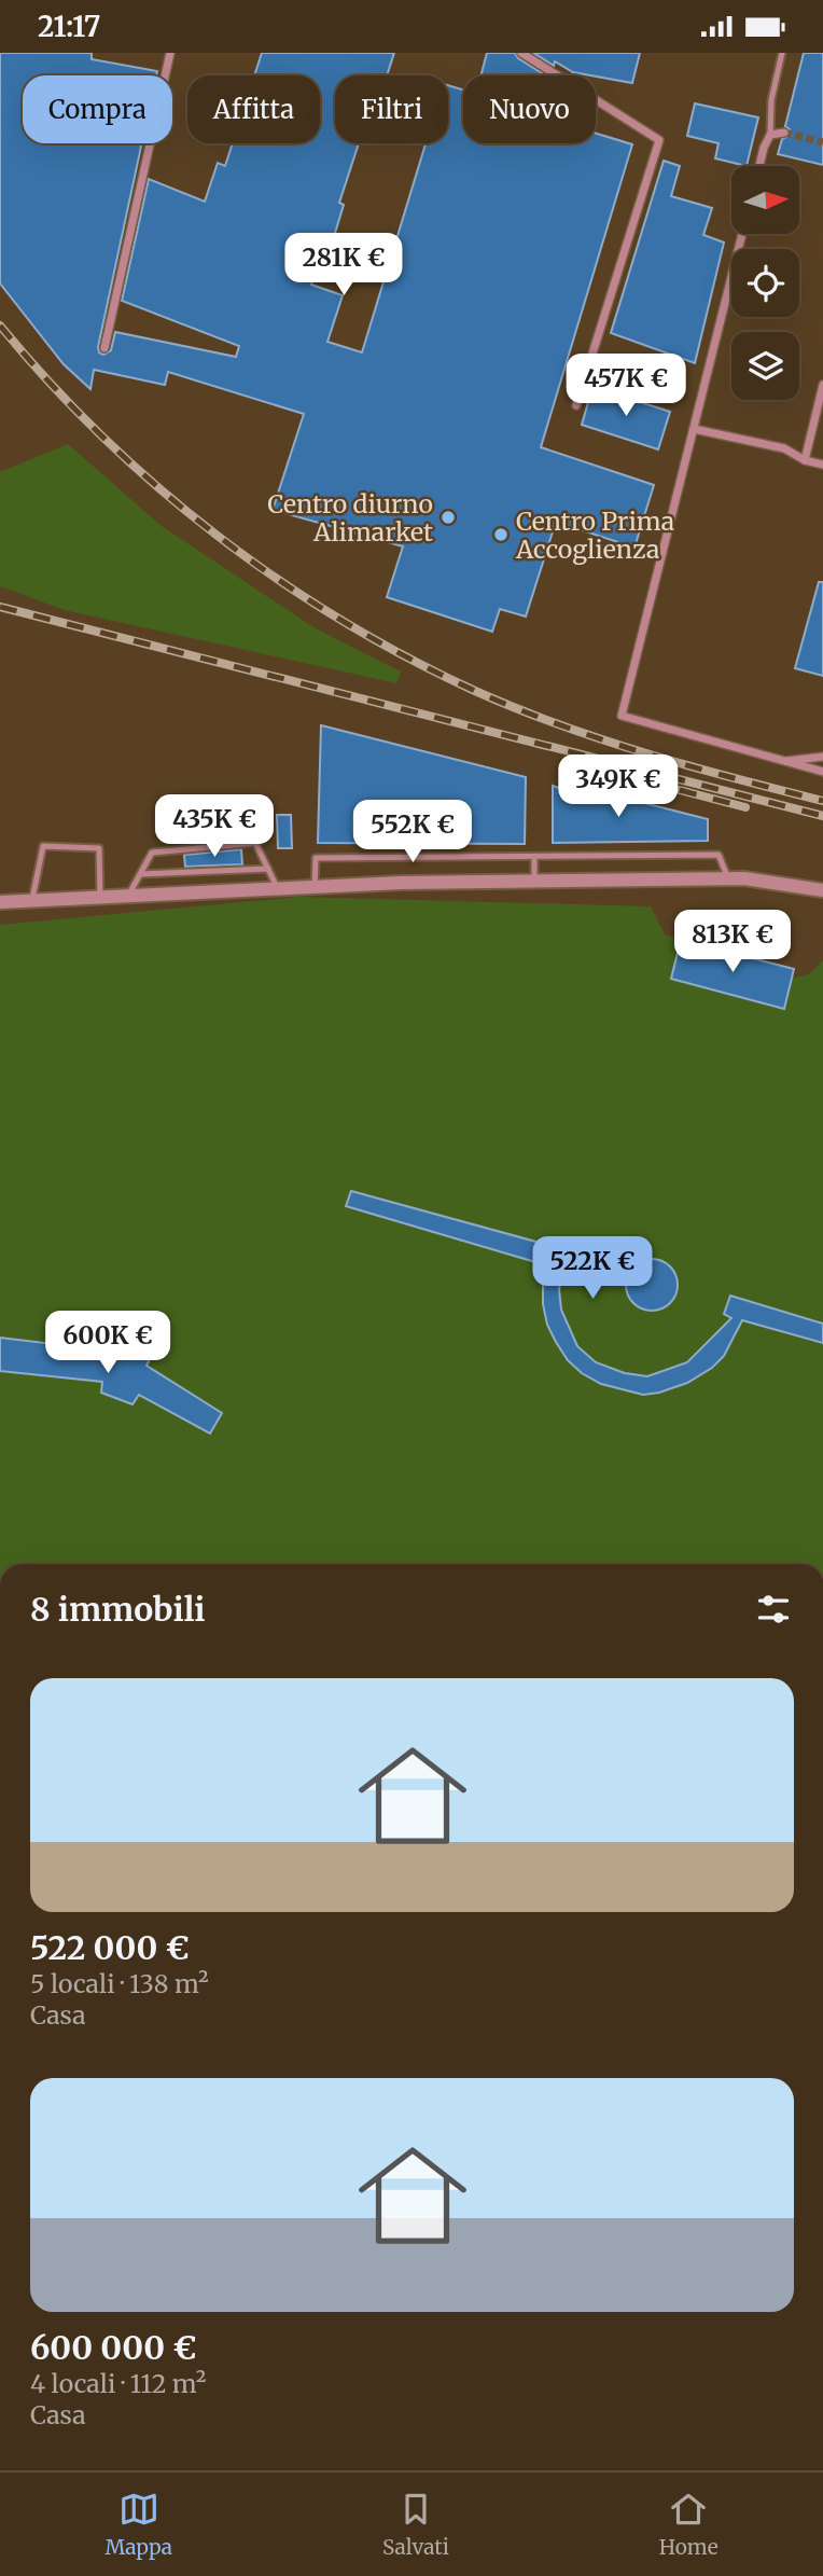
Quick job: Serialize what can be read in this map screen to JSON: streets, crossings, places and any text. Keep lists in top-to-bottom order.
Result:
{
  "places": ["Centro diurno Alimarket", "Centro Prima Accoglienza"],
  "north": "right",
  "page": {
    "status": "21:17",
    "chip": [
      "Compra",
      "Affitta",
      "Filtri",
      "Nuovo"
    ],
    "price": [
      "281K €",
      "457K €",
      "349K €",
      "435K €",
      "552K €",
      "813K €",
      "522K €",
      "600K €"
    ],
    "heading": "8 immobili",
    "list": [
      {
        "name": "522 000 €",
        "note": "5 locali · 138 m² · Casa"
      },
      {
        "name": "600 000 €",
        "note": "4 locali · 112 m² · Casa"
      }
    ],
    "tabs": ["Mappa", "Salvati", "Home"]
  }
}
